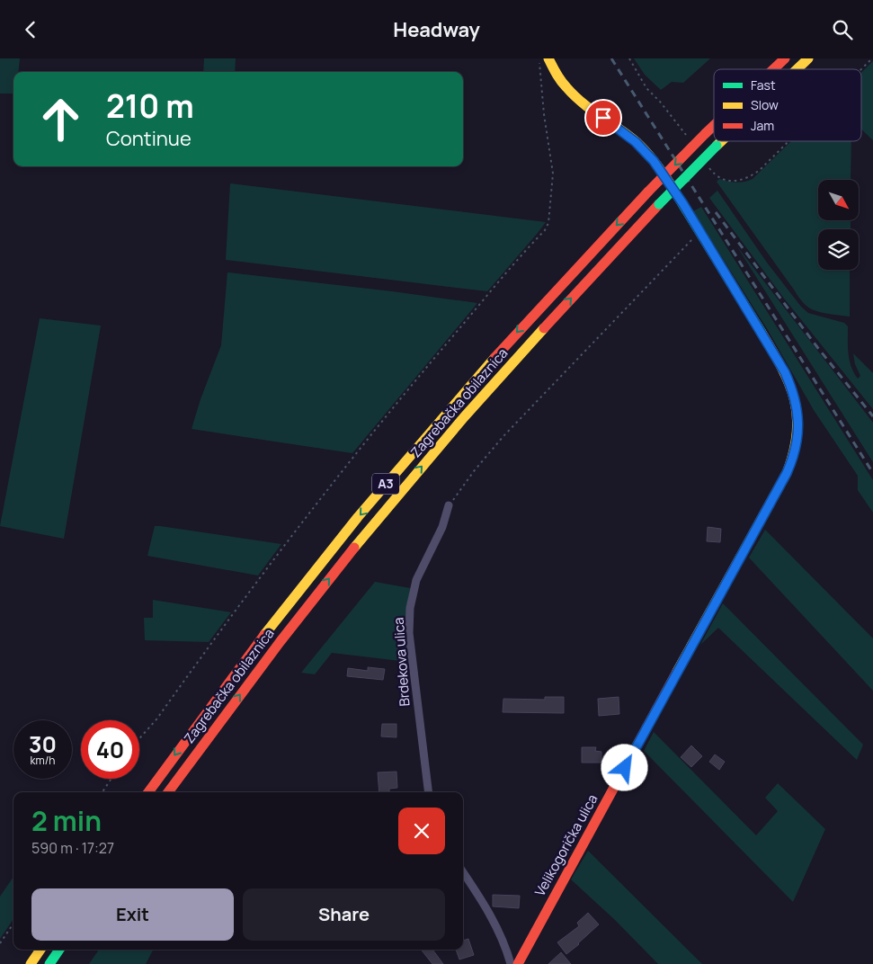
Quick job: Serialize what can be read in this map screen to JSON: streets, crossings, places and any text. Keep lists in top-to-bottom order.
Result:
{
  "streets": {
    "main road": ["Zagrebačka obilaznica", "A3", "Velikogorička ulica"],
    "street": ["Brdekova ulica"]
  },
  "legend": ["Fast", "Slow", "Jam"],
  "north": "bottom right",
  "page": {
    "header": "Headway",
    "turn": ["210 m", "Continue"],
    "speed": "30 km/h",
    "limit": "40",
    "heading": ["2 min", "590 m · 17:27"],
    "buttons": ["Exit", "Share"]
  }
}
